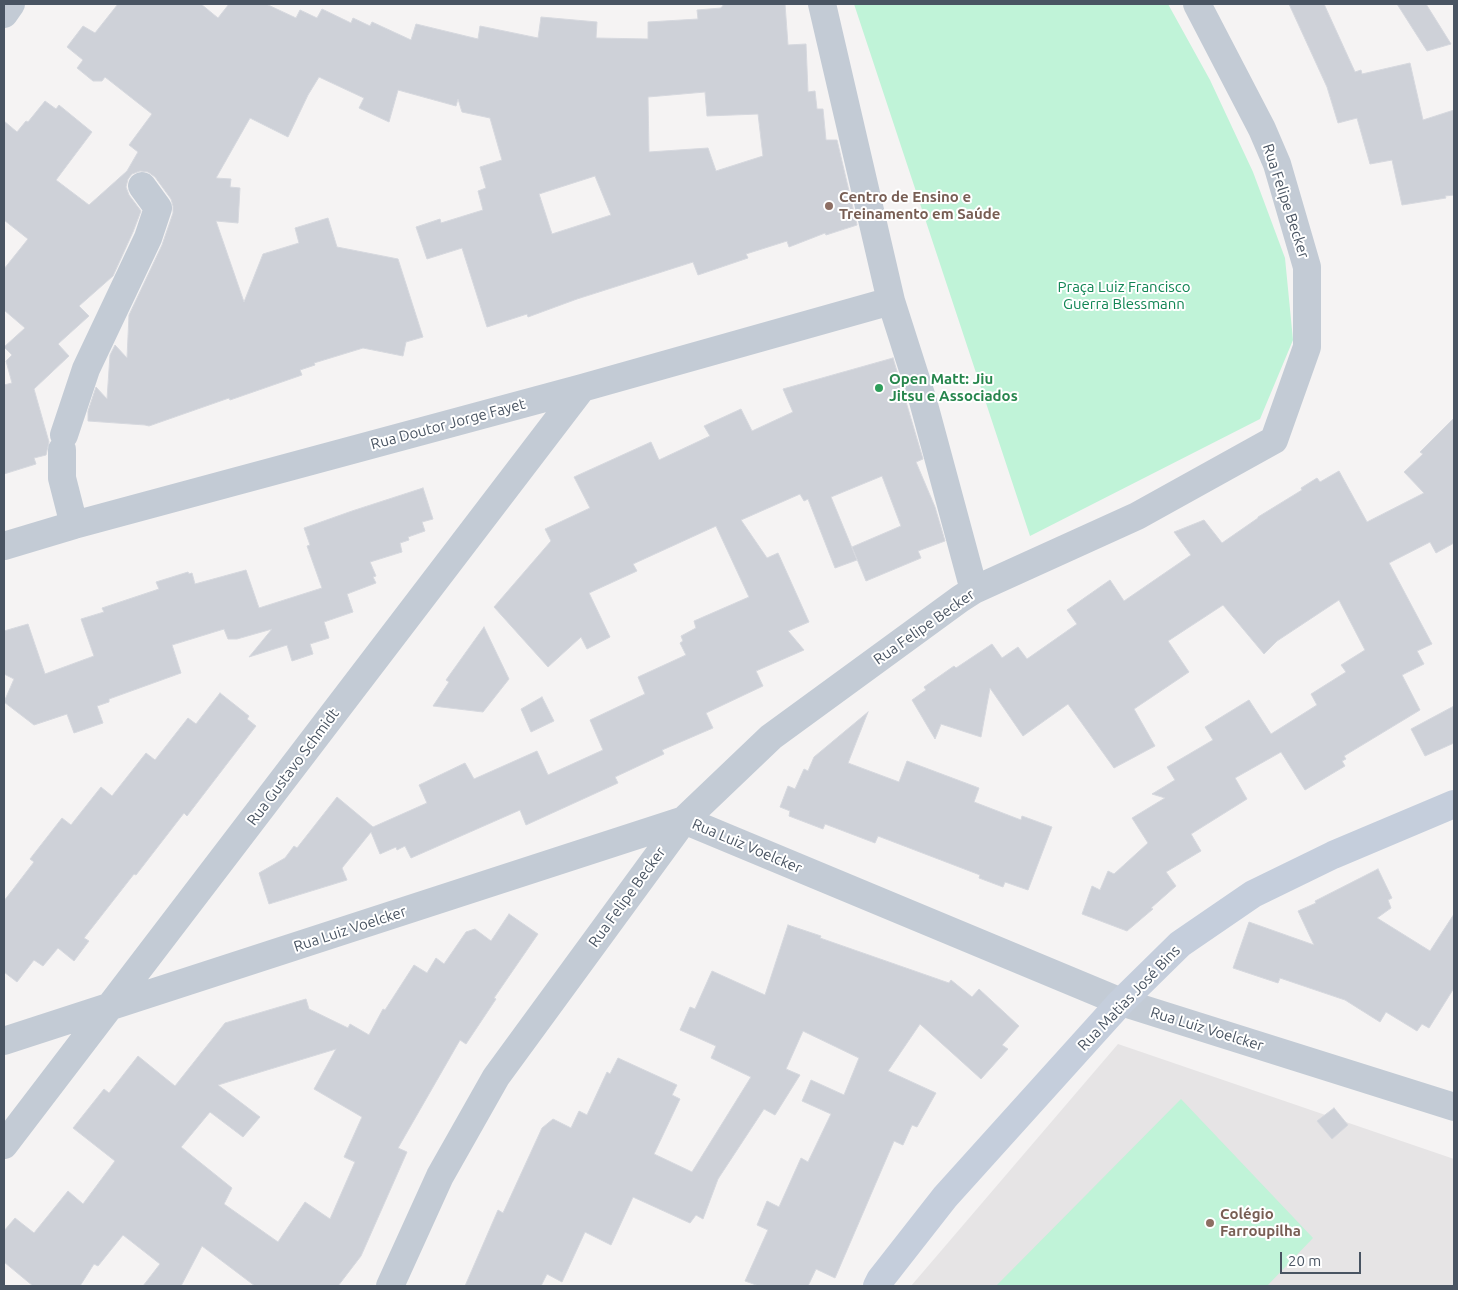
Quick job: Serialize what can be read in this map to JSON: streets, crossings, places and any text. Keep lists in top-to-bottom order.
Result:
{
  "streets": {
    "main road": ["Rua Matias José Bins"],
    "street": [
      "Rua Felipe Becker",
      "Rua Doutor Jorge Fayet",
      "Rua Gustavo Schmidt",
      "Rua Luiz Voelcker"
    ]
  },
  "crossings": [
    ["Rua Felipe Becker", "Rua Luiz Voelcker"],
    ["Rua Doutor Jorge Fayet", "Rua Gustavo Schmidt"],
    ["Rua Gustavo Schmidt", "Rua Luiz Voelcker"],
    ["Rua Luiz Voelcker", "Rua Matias José Bins"]
  ],
  "parks": ["Praça Luiz Francisco Guerra Blessmann"],
  "places": ["Centro de Ensino e Treinamento em Saúde", "Open Matt: Jiu Jitsu e Associados", "Colégio Farroupilha"],
  "scale_bar": "20 m"
}
